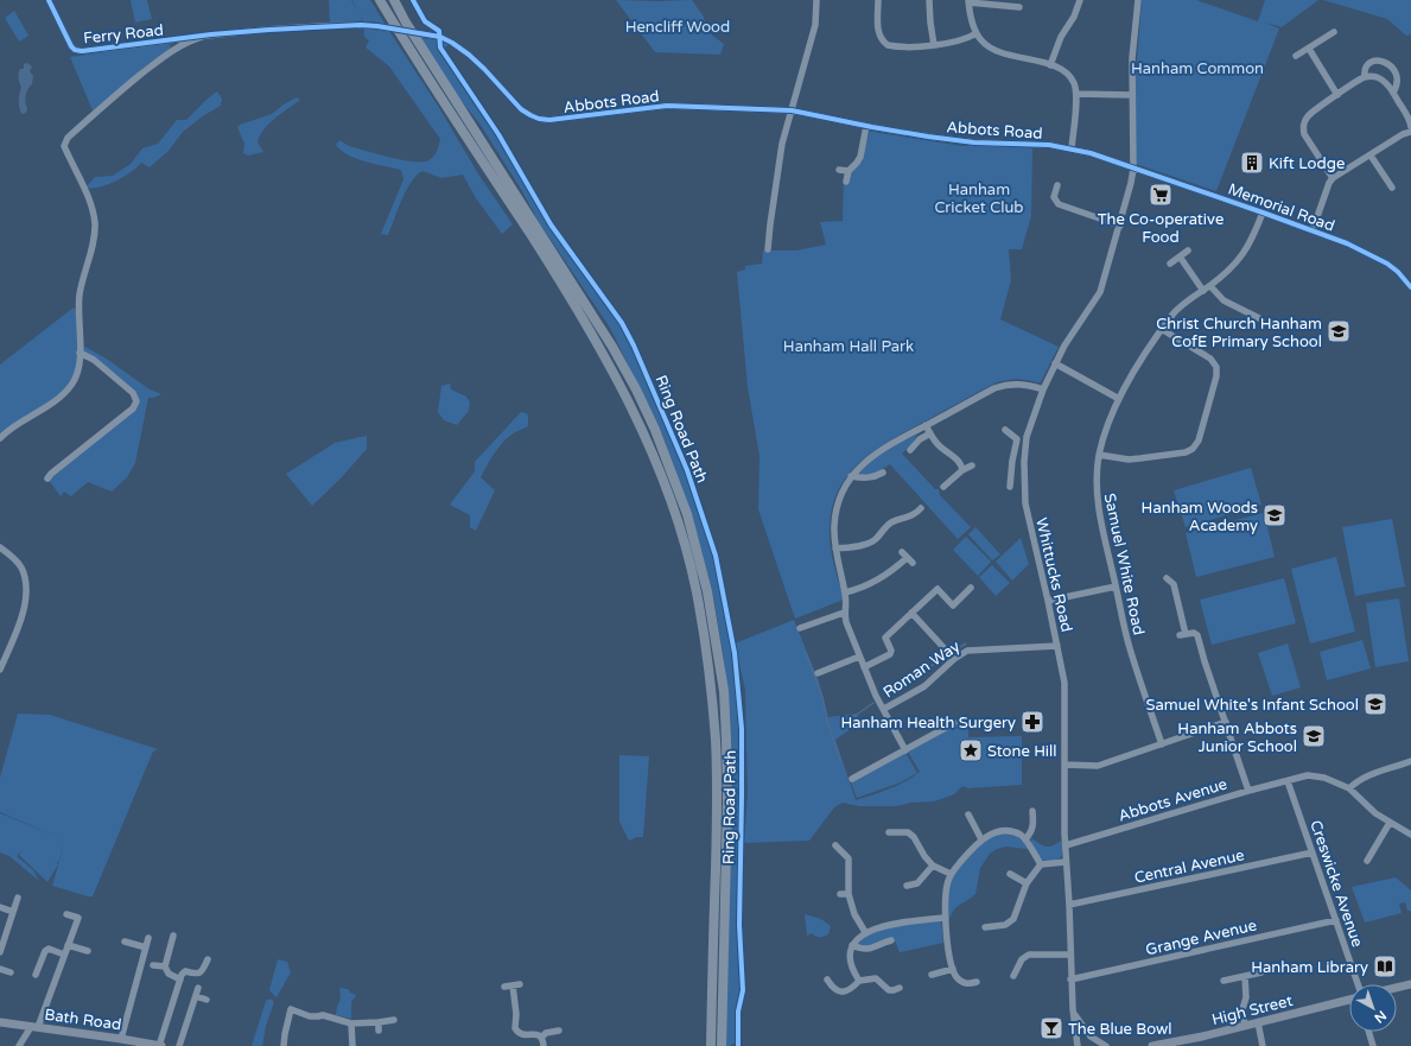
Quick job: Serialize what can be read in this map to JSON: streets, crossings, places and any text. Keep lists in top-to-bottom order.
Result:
{
  "streets": {
    "main road": ["High Street", "Bath Road"],
    "street": [
      "Ferry Road",
      "Abbots Road",
      "Memorial Road",
      "Samuel White Road",
      "Whittucks Road",
      "Roman Way",
      "Abbots Avenue",
      "Central Avenue",
      "Creswicke Avenue",
      "Grange Avenue"
    ],
    "cycle path": ["Ring Road Path"]
  },
  "crossings": [
    ["Ferry Road", "Abbots Road"],
    ["Abbots Road", "Memorial Road"],
    ["Abbots Road", "Whittucks Road"],
    ["Memorial Road", "Samuel White Road"],
    ["Memorial Road", "Whittucks Road"],
    ["Whittucks Road", "Roman Way"],
    ["Whittucks Road", "Abbots Avenue"],
    ["Whittucks Road", "Central Avenue"],
    ["Whittucks Road", "Grange Avenue"],
    ["Abbots Avenue", "Creswicke Avenue"],
    ["Central Avenue", "Creswicke Avenue"],
    ["Creswicke Avenue", "Grange Avenue"]
  ],
  "parks": [
    "Hencliff Wood",
    "Hanham Common",
    "Hanham Cricket Club",
    "Hanham Hall Park"
  ],
  "places": {
    "building": ["Kift Lodge"],
    "supermarket": ["The Co-operative Food"],
    "school or university": [
      "Christ Church Hanham CofE Primary School",
      "Hanham Woods Academy",
      "Samuel White's Infant School",
      "Hanham Abbots Junior School"
    ],
    "pharmacy": ["Hanham Health Surgery"],
    "place": ["Stone Hill"],
    "library": ["Hanham Library"],
    "bar": ["The Blue Bowl"]
  },
  "north": "bottom right"
}
